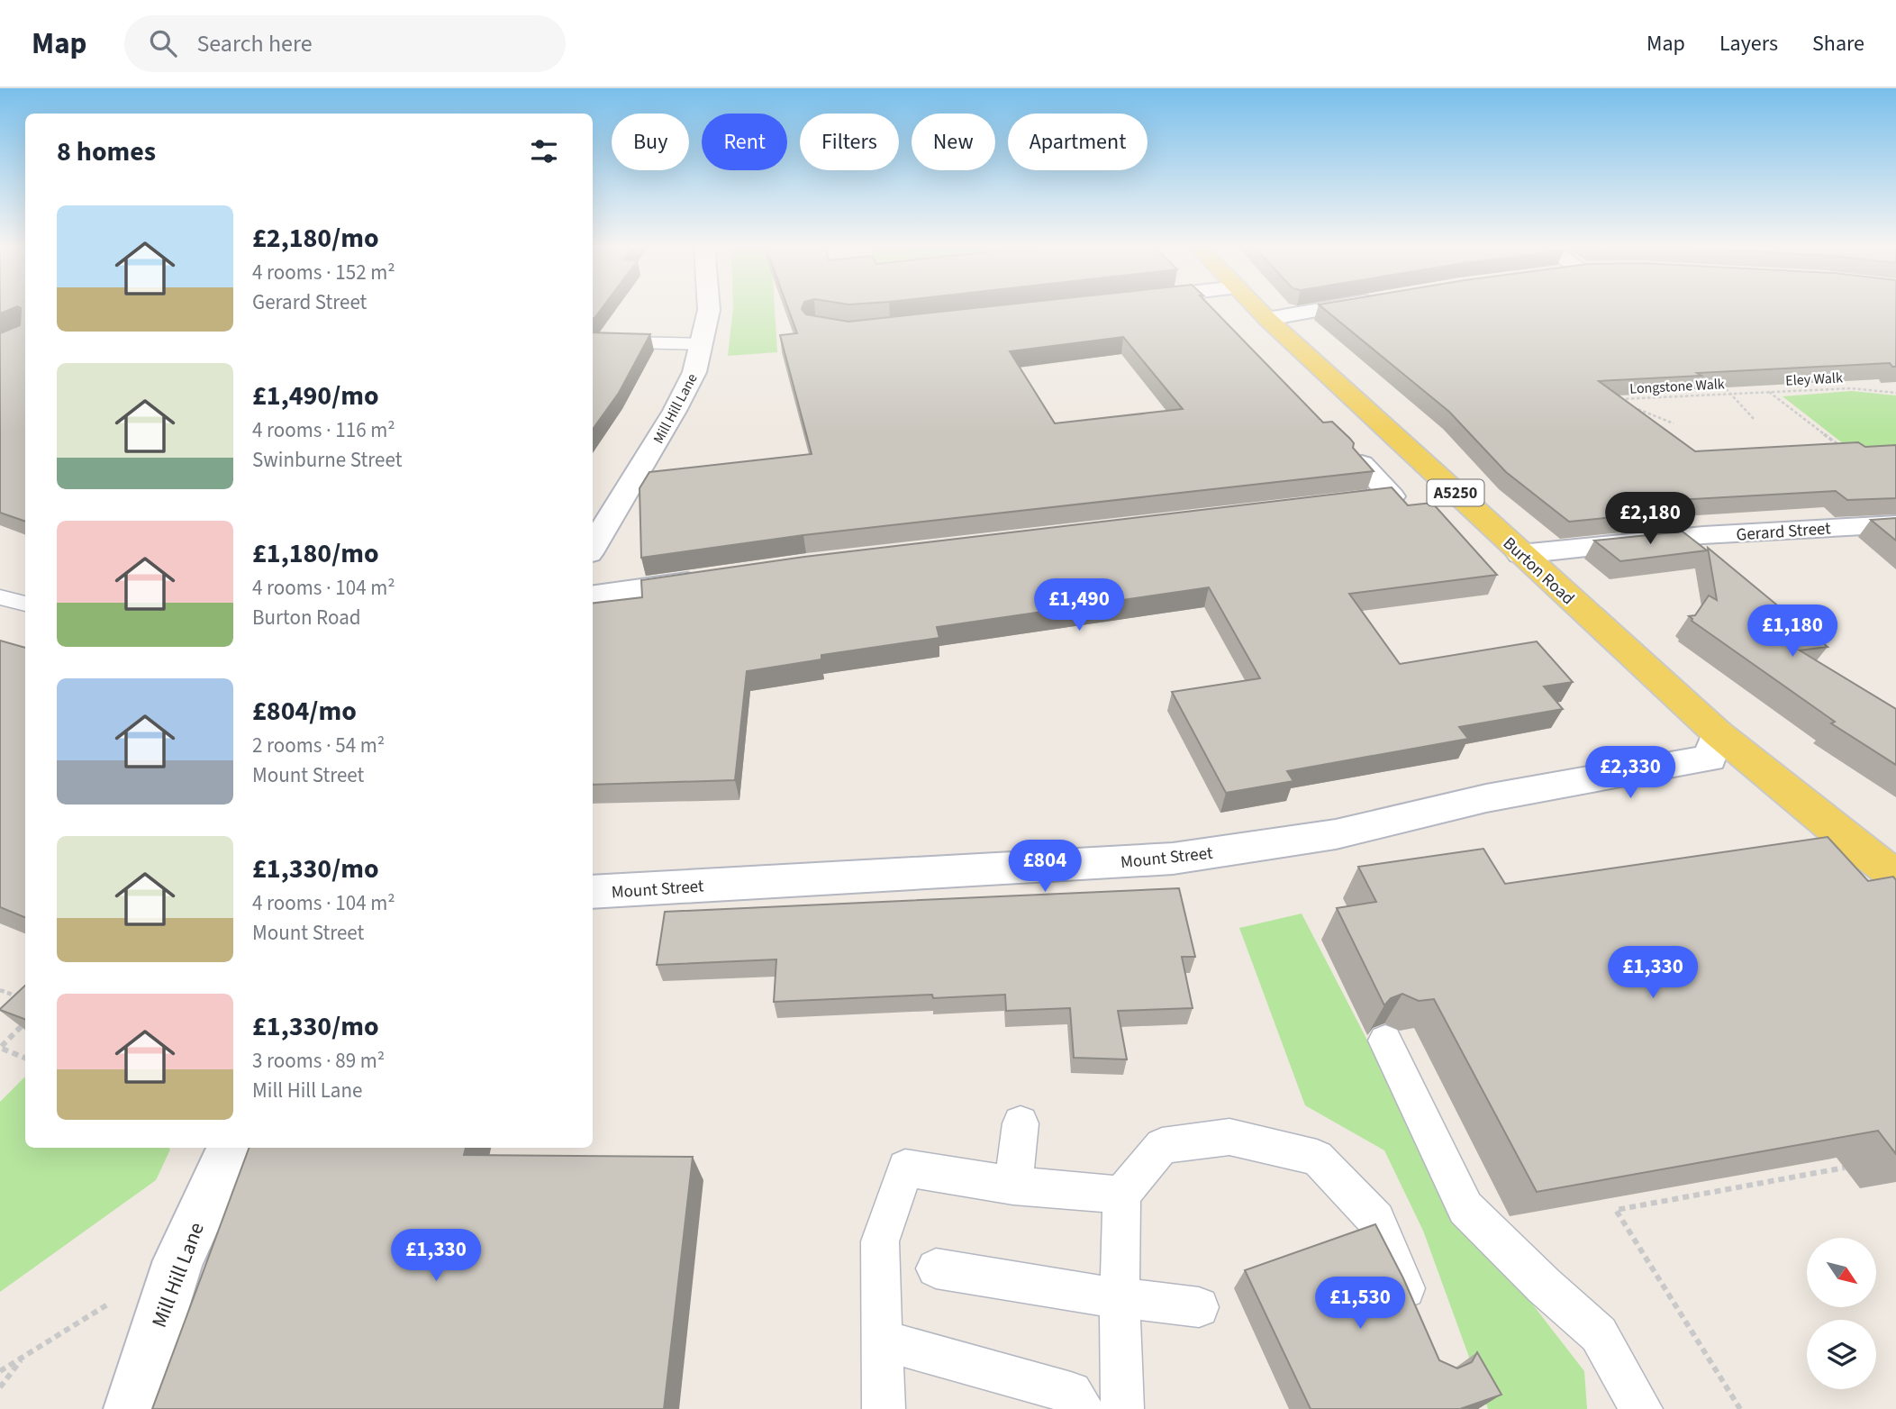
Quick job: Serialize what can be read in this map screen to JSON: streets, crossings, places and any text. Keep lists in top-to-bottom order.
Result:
{
  "streets": {
    "main road": ["A5250", "Burton Road"],
    "street": ["Mill Hill Lane", "Gerard Street", "Mount Street"],
    "path": ["Eley Walk", "Longstone Walk"]
  },
  "crossings": [
    ["Eley Walk", "Longstone Walk"],
    ["Gerard Street", "Burton Road"],
    ["Burton Road", "Mount Street"]
  ],
  "north": "bottom right",
  "page": {
    "header": "Map",
    "search": "Search here",
    "nav": ["Map", "Layers", "Share"],
    "chip": [
      "Buy",
      "Rent",
      "Filters",
      "New",
      "Apartment"
    ],
    "heading": "8 homes",
    "list": [
      {
        "name": "£2,180/mo",
        "note": "4 rooms · 152 m² · Gerard Street"
      },
      {
        "name": "£1,490/mo",
        "note": "4 rooms · 116 m² · Swinburne Street"
      },
      {
        "name": "£1,180/mo",
        "note": "4 rooms · 104 m² · Burton Road"
      },
      {
        "name": "£804/mo",
        "note": "2 rooms · 54 m² · Mount Street"
      },
      {
        "name": "£1,330/mo",
        "note": "4 rooms · 104 m² · Mount Street"
      },
      {
        "name": "£1,330/mo",
        "note": "3 rooms · 89 m² · Mill Hill Lane"
      }
    ],
    "price": [
      "£2,180",
      "£1,490",
      "£1,180",
      "£2,330",
      "£804",
      "£1,330",
      "£1,330",
      "£1,530"
    ]
  }
}
